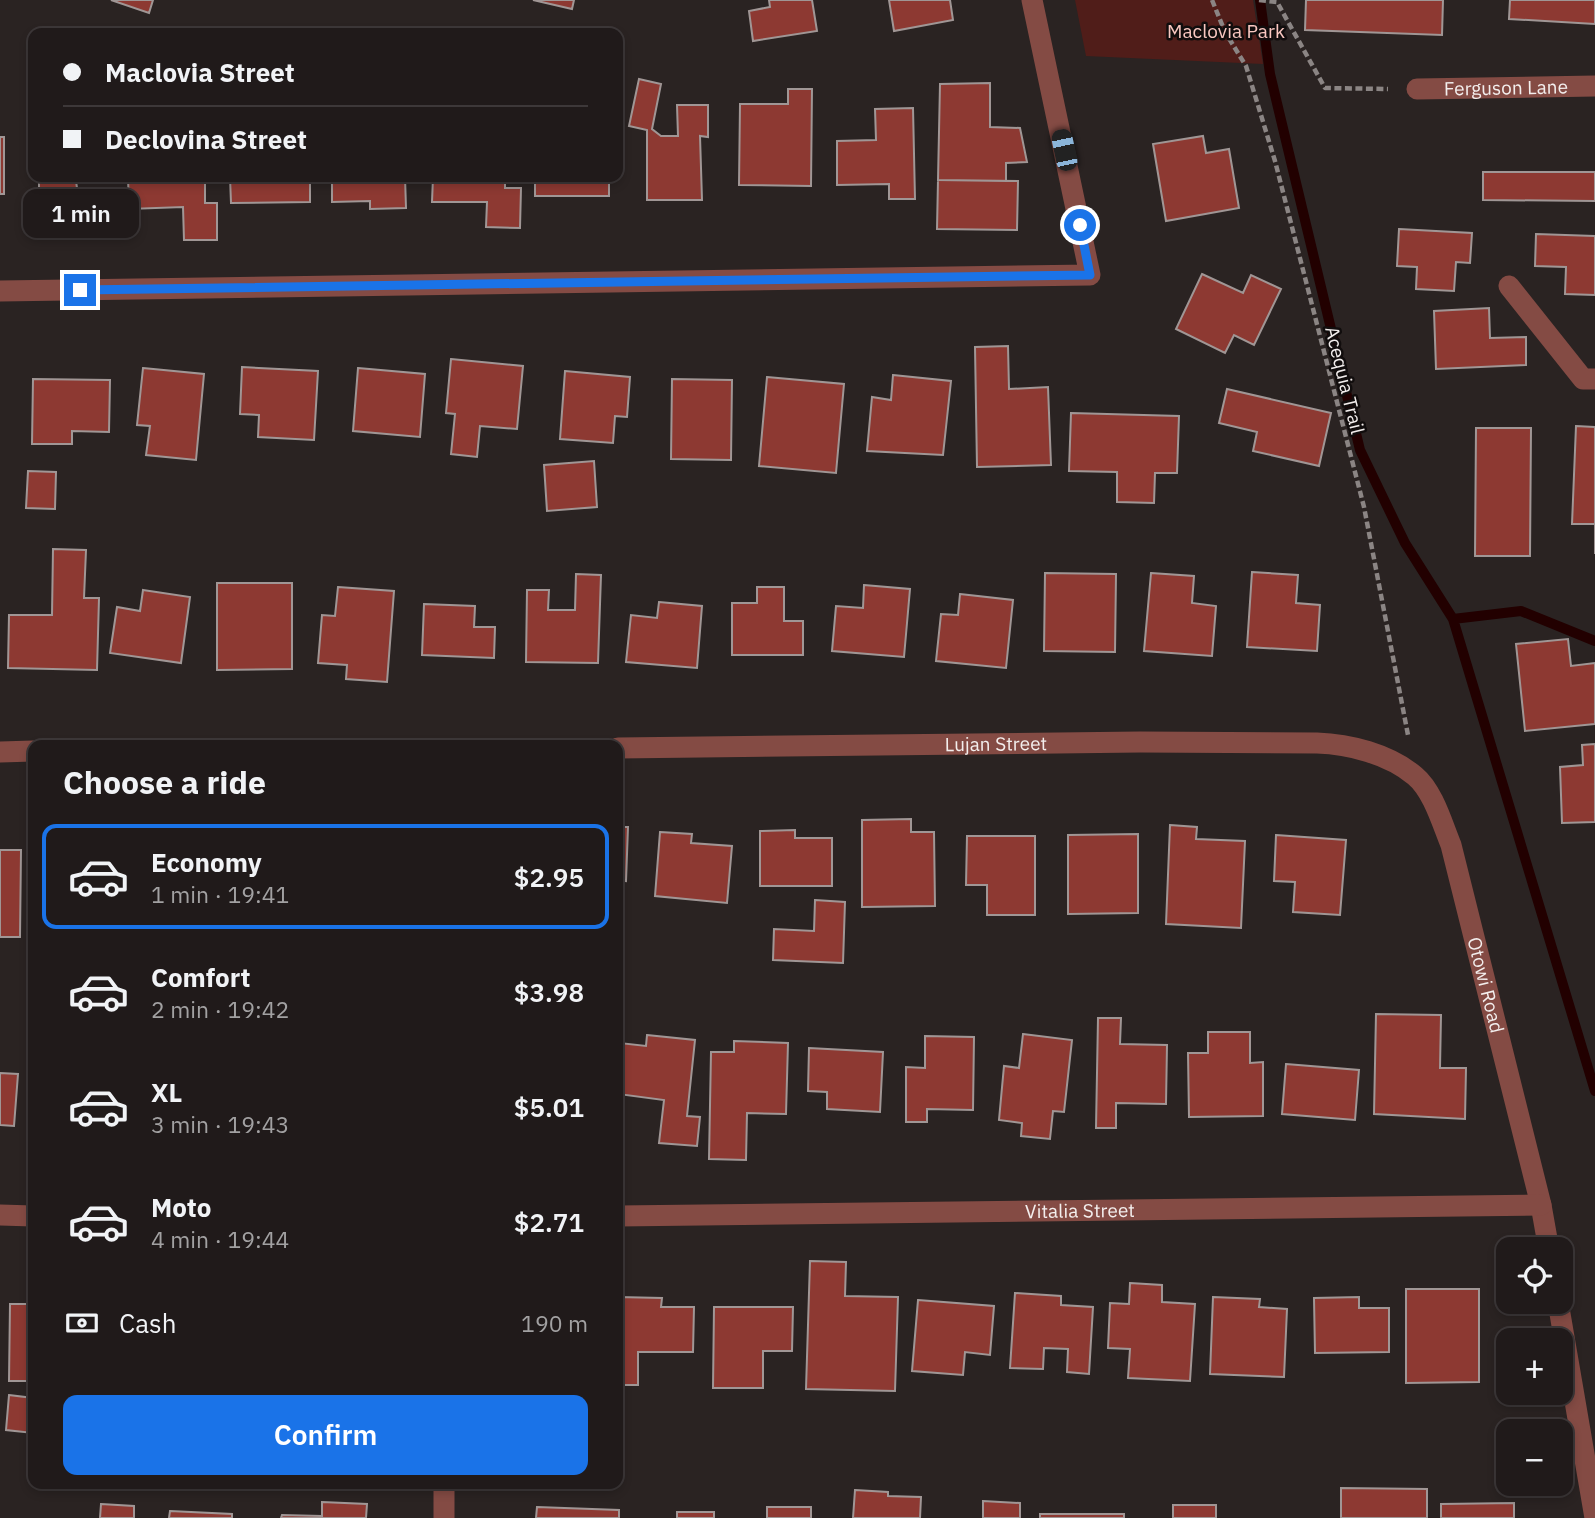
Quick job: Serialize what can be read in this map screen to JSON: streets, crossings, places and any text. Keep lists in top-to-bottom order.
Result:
{
  "streets": {
    "street": [
      "Ferguson Lane",
      "Lujan Street",
      "Otowi Road",
      "Vitalia Street"
    ],
    "path": ["Acequia Trail"]
  },
  "crossings": [
    ["Acequia Trail", "Lujan Street"],
    ["Acequia Trail", "Otowi Road"],
    ["Lujan Street", "Otowi Road"],
    ["Otowi Road", "Vitalia Street"]
  ],
  "parks": ["Maclovia Park"],
  "page": {
    "banner": ["Maclovia Street", "Declovina Street"],
    "bubble": "1 min",
    "heading": "Choose a ride",
    "list": [
      {
        "name": "Economy",
        "note": "1 min · 19:41",
        "value": "$2.95"
      },
      {
        "name": "Comfort",
        "note": "2 min · 19:42",
        "value": "$3.98"
      },
      {
        "name": "XL",
        "note": "3 min · 19:43",
        "value": "$5.01"
      },
      {
        "name": "Moto",
        "note": "4 min · 19:44",
        "value": "$2.71"
      }
    ],
    "map_buttons": ["+", "−"],
    "pay": ["Cash", "190 m"],
    "buttons": "Confirm"
  }
}
